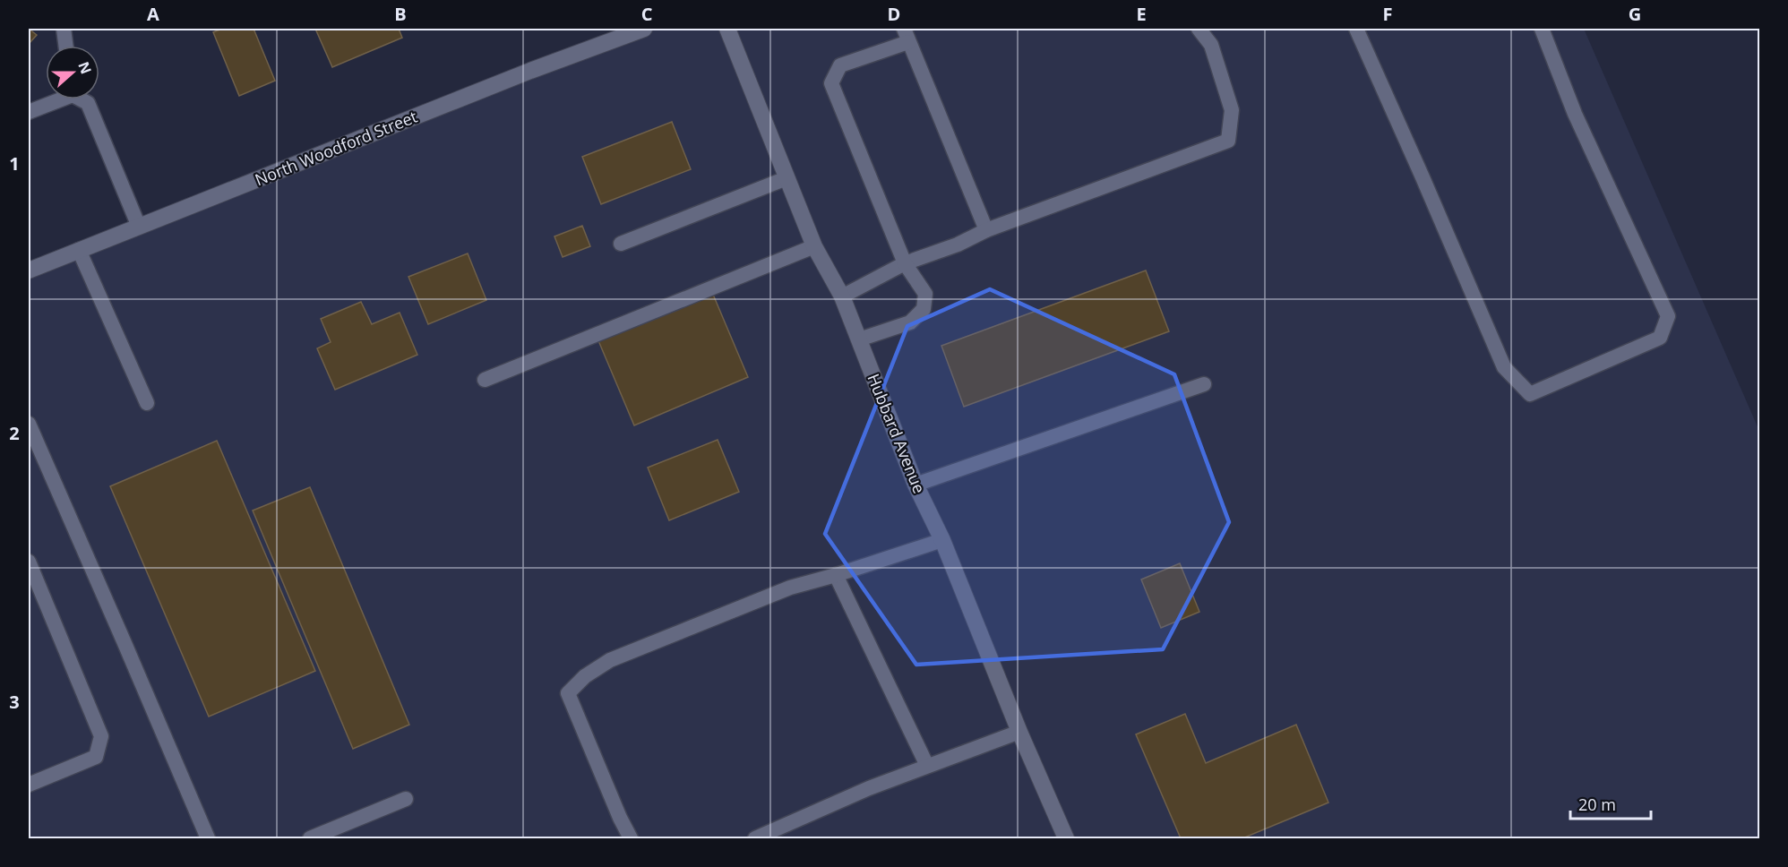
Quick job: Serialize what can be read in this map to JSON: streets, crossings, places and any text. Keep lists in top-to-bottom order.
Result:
{
  "streets": {
    "street": ["North Woodford Street", "Hubbard Avenue"]
  },
  "scale_bar": "20 m",
  "north": "right",
  "grid": {
    "columns": [
      "A",
      "B",
      "C",
      "D",
      "E",
      "F",
      "G"
    ],
    "rows": ["1", "2", "3"]
  }
}
